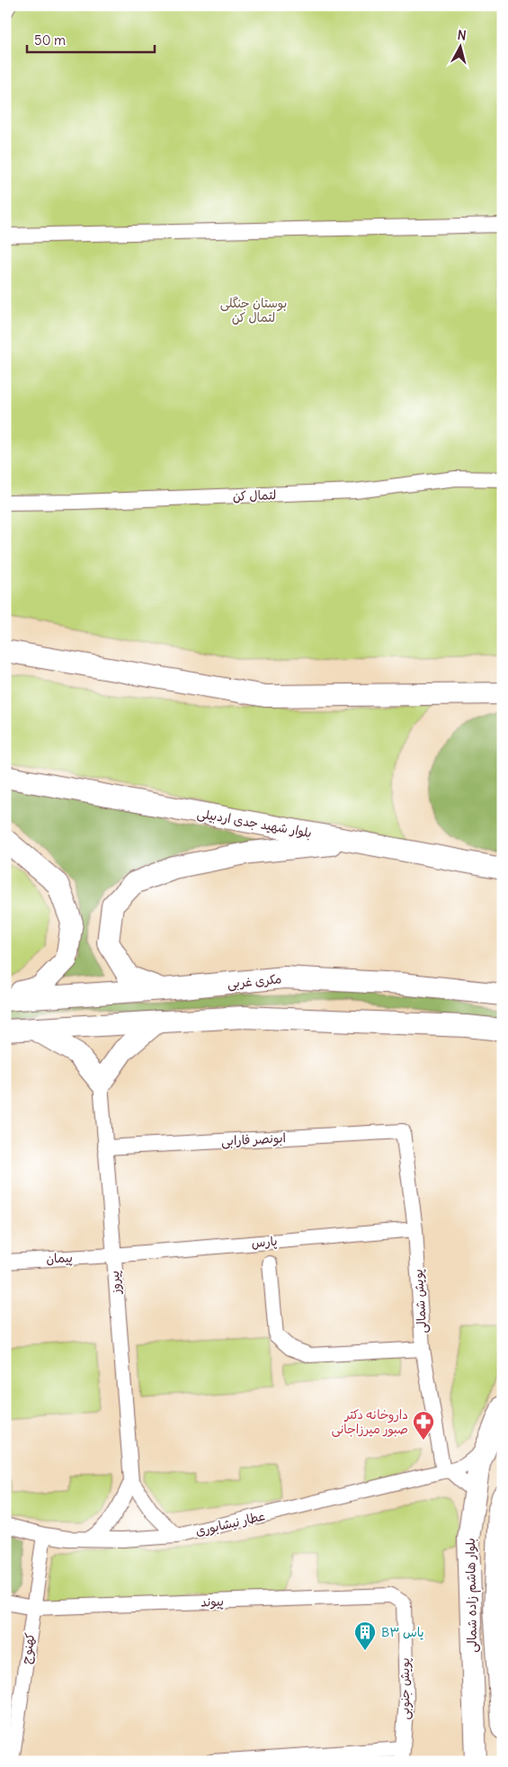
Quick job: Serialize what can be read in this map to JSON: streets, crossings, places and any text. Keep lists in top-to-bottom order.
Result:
{
  "streets": {
    "street": [
      "لتمال کن",
      "بلوار شهید جدی اردبیلی",
      "مکری غربی",
      "ابونصر فارابی",
      "پارس",
      "پیمان",
      "پیروز",
      "پویش شمالی",
      "عطار نیشابوری",
      "بلوار هاشم زاده شمالی",
      "پیوند",
      "كهنوج",
      "پویش جنوبی"
    ]
  },
  "crossings": [
    ["ابونصر فارابی", "پیروز"],
    ["ابونصر فارابی", "پویش شمالی"],
    ["پارس", "پیمان"],
    ["پارس", "پیروز"],
    ["پارس", "پویش شمالی"],
    ["پیمان", "پیروز"],
    ["پیروز", "عطار نیشابوری"],
    ["پویش شمالی", "عطار نیشابوری"],
    ["عطار نیشابوری", "بلوار هاشم زاده شمالی"],
    ["عطار نیشابوری", "كهنوج"],
    ["پیوند", "كهنوج"],
    ["پیوند", "پویش جنوبی"]
  ],
  "parks": ["بوستان جنگلی لتمال کن"],
  "places": {
    "pharmacy": ["داروخانه دکتر صبور میرزاجانی"],
    "building": ["B۳ یاس"]
  },
  "scale_bar": "50 m",
  "north": "top"
}
